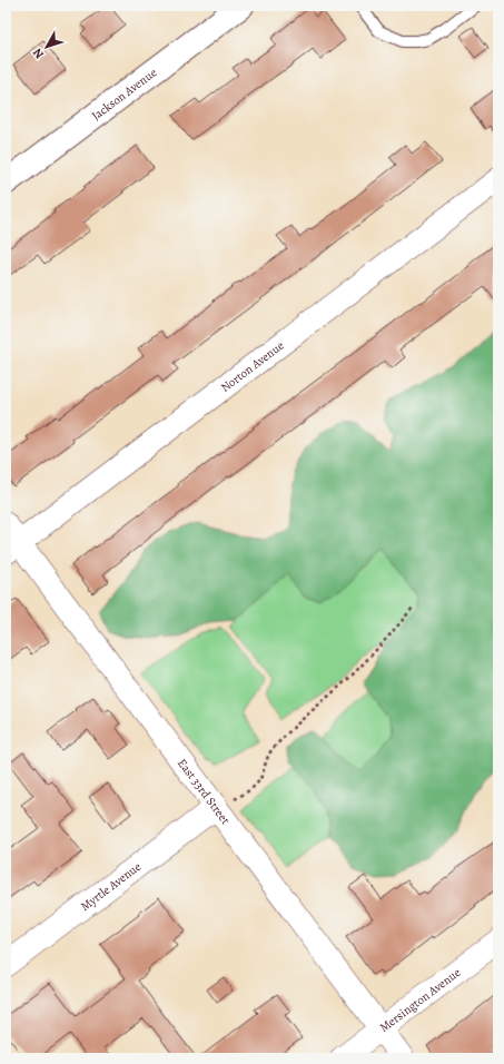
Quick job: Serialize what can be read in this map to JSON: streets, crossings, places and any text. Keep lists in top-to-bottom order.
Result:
{
  "streets": {
    "street": [
      "Jackson Avenue",
      "Norton Avenue",
      "East 33rd Street",
      "Myrtle Avenue",
      "Mersington Avenue"
    ]
  },
  "crossings": [
    ["Norton Avenue", "East 33rd Street"],
    ["East 33rd Street", "Myrtle Avenue"],
    ["East 33rd Street", "Mersington Avenue"]
  ],
  "north": "bottom left"
}
